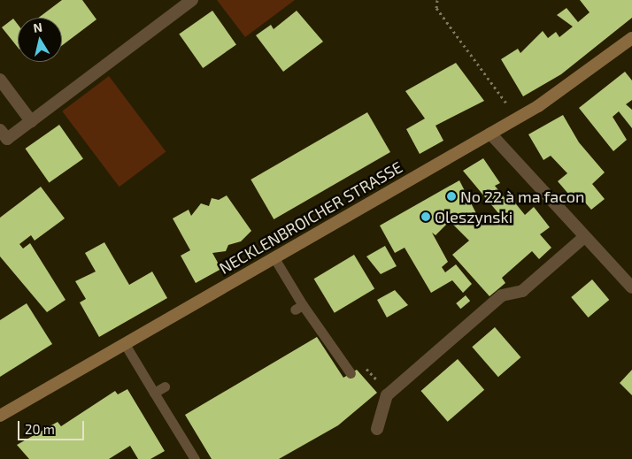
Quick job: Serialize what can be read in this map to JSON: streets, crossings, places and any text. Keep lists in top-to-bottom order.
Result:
{
  "streets": {
    "main road": ["NECKLENBROICHER STRASSE"]
  },
  "places": ["No 22 à ma facon", "Oleszynski"],
  "scale_bar": "20 m",
  "north": "top"
}
